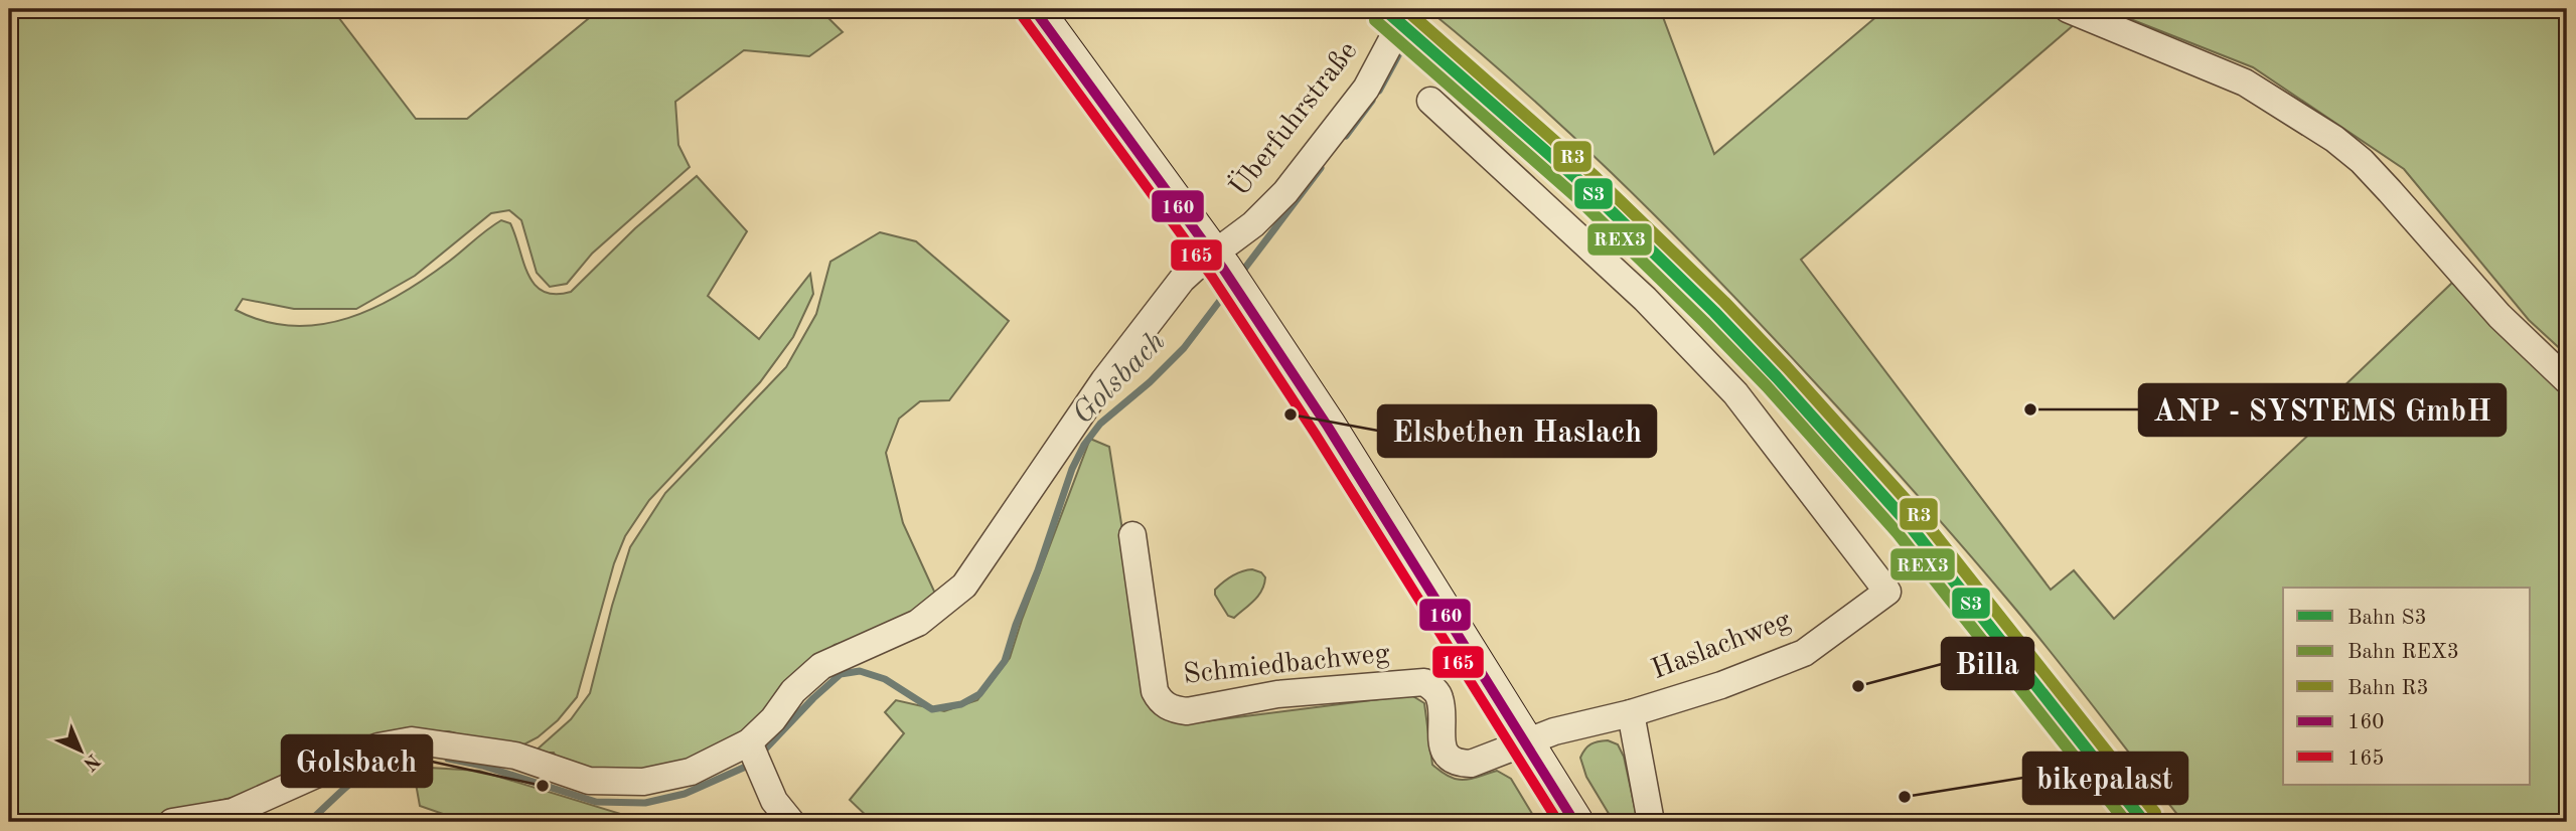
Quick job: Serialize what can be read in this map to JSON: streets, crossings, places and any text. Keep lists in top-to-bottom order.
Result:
{
  "streets": {
    "street": ["Überfuhrstraße", "Haslachweg", "Schmiedbachweg"]
  },
  "crossings": [
    ["Haslachweg", "Schmiedbachweg"]
  ],
  "water": ["Golsbach"],
  "places": [
    "ANP - SYSTEMS GmbH",
    "Elsbethen Haslach",
    "Billa",
    "Golsbach",
    "bikepalast"
  ],
  "lines": [
    "rail line S3",
    "rail line R3",
    "transit line 160",
    "transit line 165",
    "rail line REX3"
  ],
  "legend": [
    "Bahn S3",
    "Bahn REX3",
    "Bahn R3",
    "160",
    "165"
  ],
  "north": "bottom right"
}
